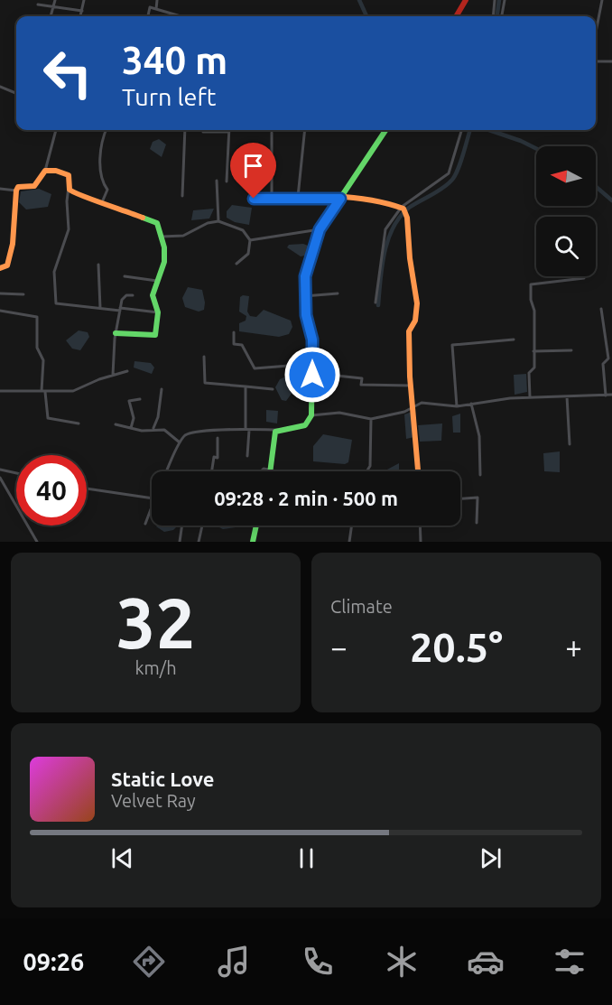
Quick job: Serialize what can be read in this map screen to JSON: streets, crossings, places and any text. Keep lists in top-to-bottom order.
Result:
{
  "north": "left",
  "page": {
    "turn": ["340 m", "Turn left"],
    "limit": "40",
    "trip": "09:28 · 2 min · 500 m",
    "tile": [
      ["32", "km/h"],
      "Climate"
    ],
    "heat": ["−", "20.5°", "+"],
    "song": ["Static Love", "Velvet Ray"],
    "tabs": "09:26"
  }
}
